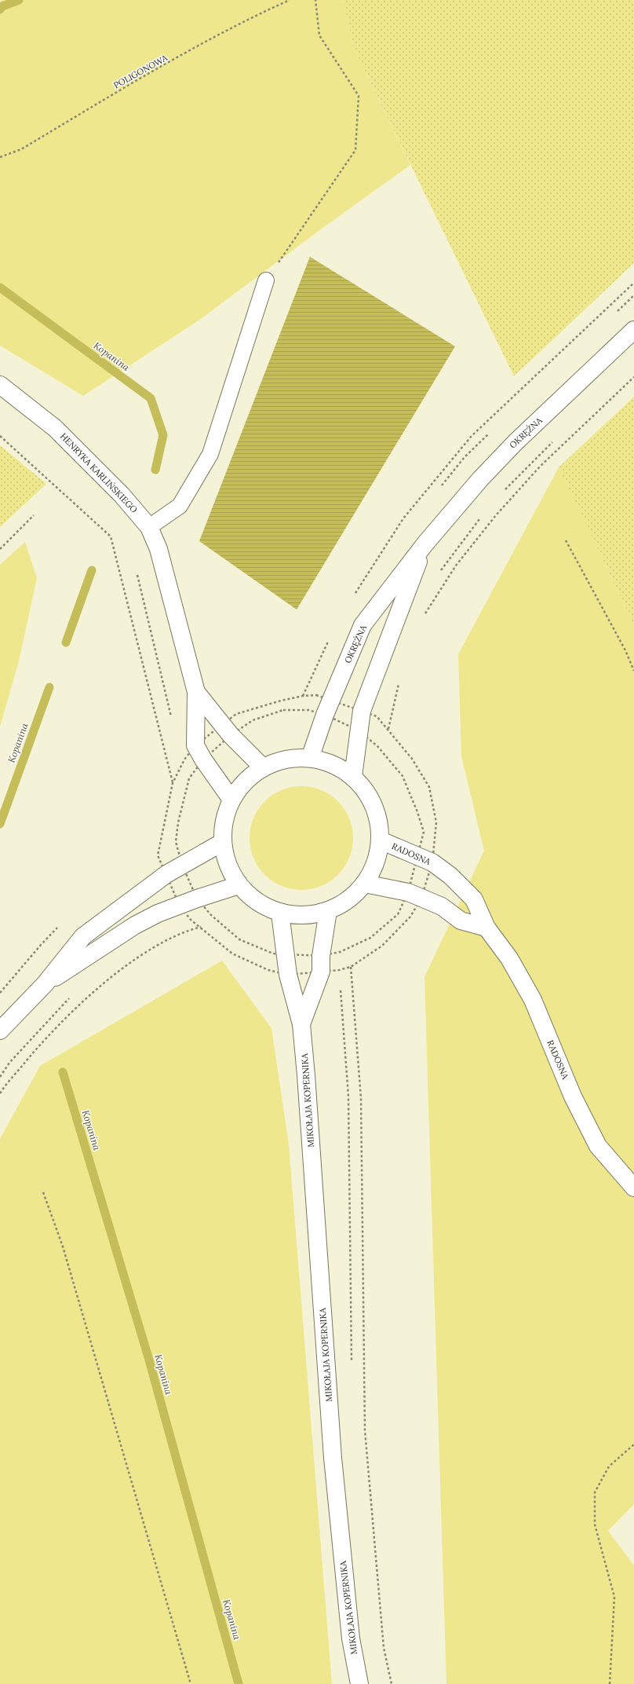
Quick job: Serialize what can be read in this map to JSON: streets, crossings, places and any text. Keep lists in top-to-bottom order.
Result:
{
  "streets": {
    "street": [
      "OKRĘŻNA",
      "HENRYKA KARLIŃSKIEGO",
      "RADOSNA",
      "MIKOŁAJA KOPERNIKA"
    ],
    "path": ["POLIGONOWA"]
  },
  "water": ["Kopanina"]
}
